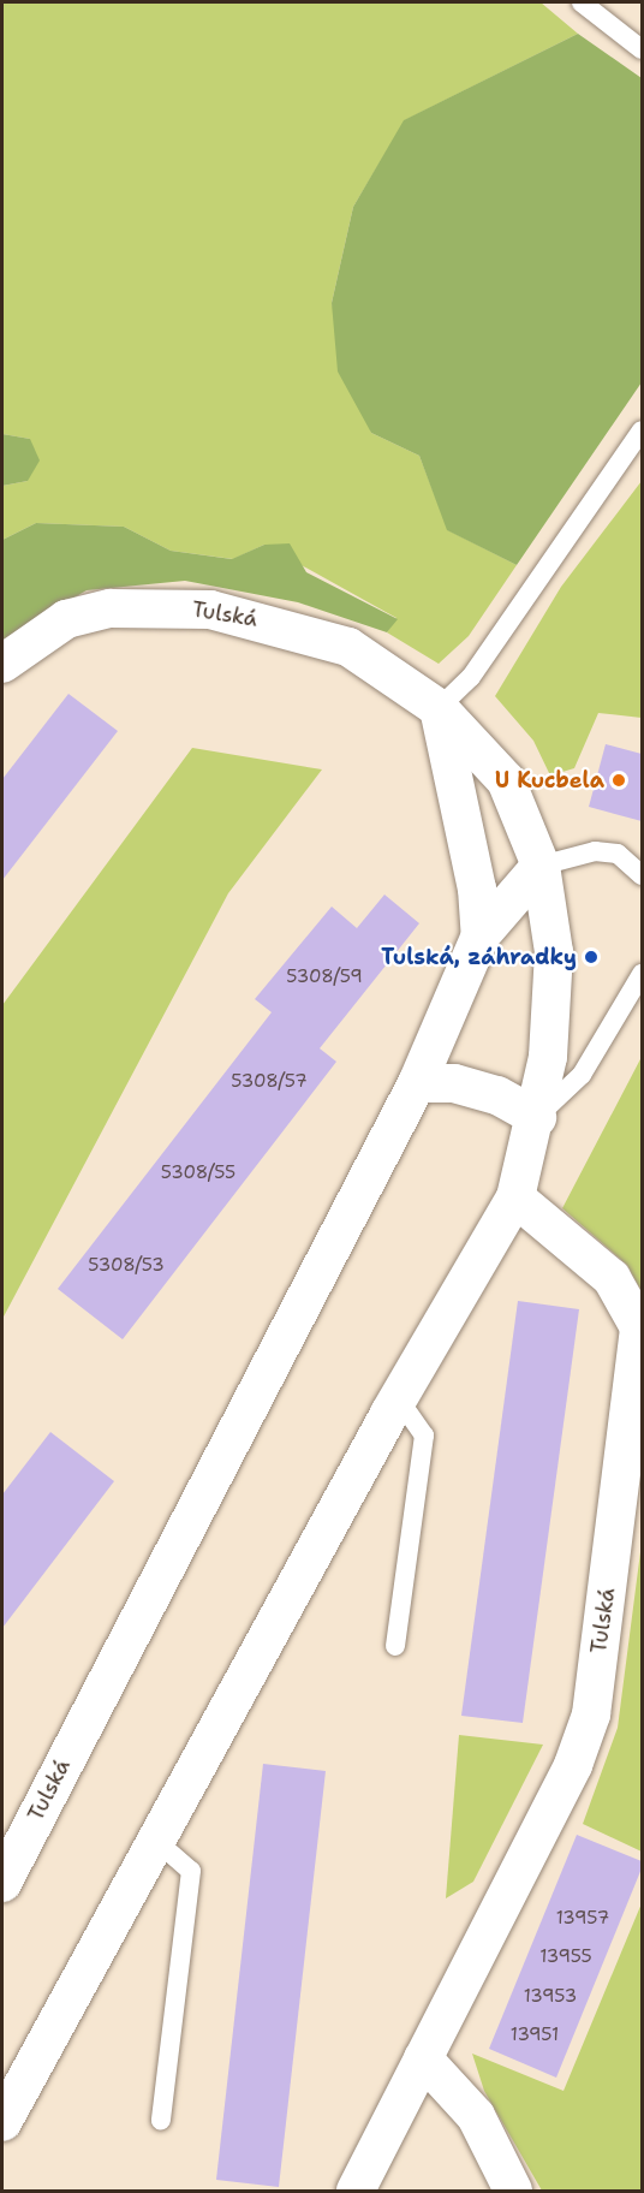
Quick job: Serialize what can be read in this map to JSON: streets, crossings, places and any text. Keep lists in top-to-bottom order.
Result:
{
  "streets": {
    "street": ["Tulská"]
  },
  "places": ["U Kucbela", "Tulská, záhradky"],
  "house_numbers": [
    "5308/59",
    "5308/57",
    "5308/55",
    "5308/53",
    "13957",
    "13955",
    "13953",
    "13951"
  ]
}
